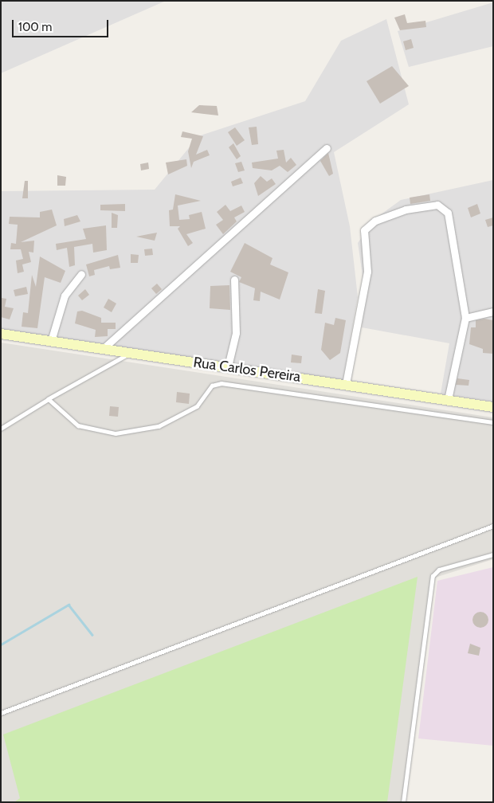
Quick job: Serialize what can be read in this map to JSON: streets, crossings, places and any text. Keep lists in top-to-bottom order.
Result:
{
  "streets": {
    "main road": ["Rua Carlos Pereira"]
  },
  "scale_bar": "100 m"
}
